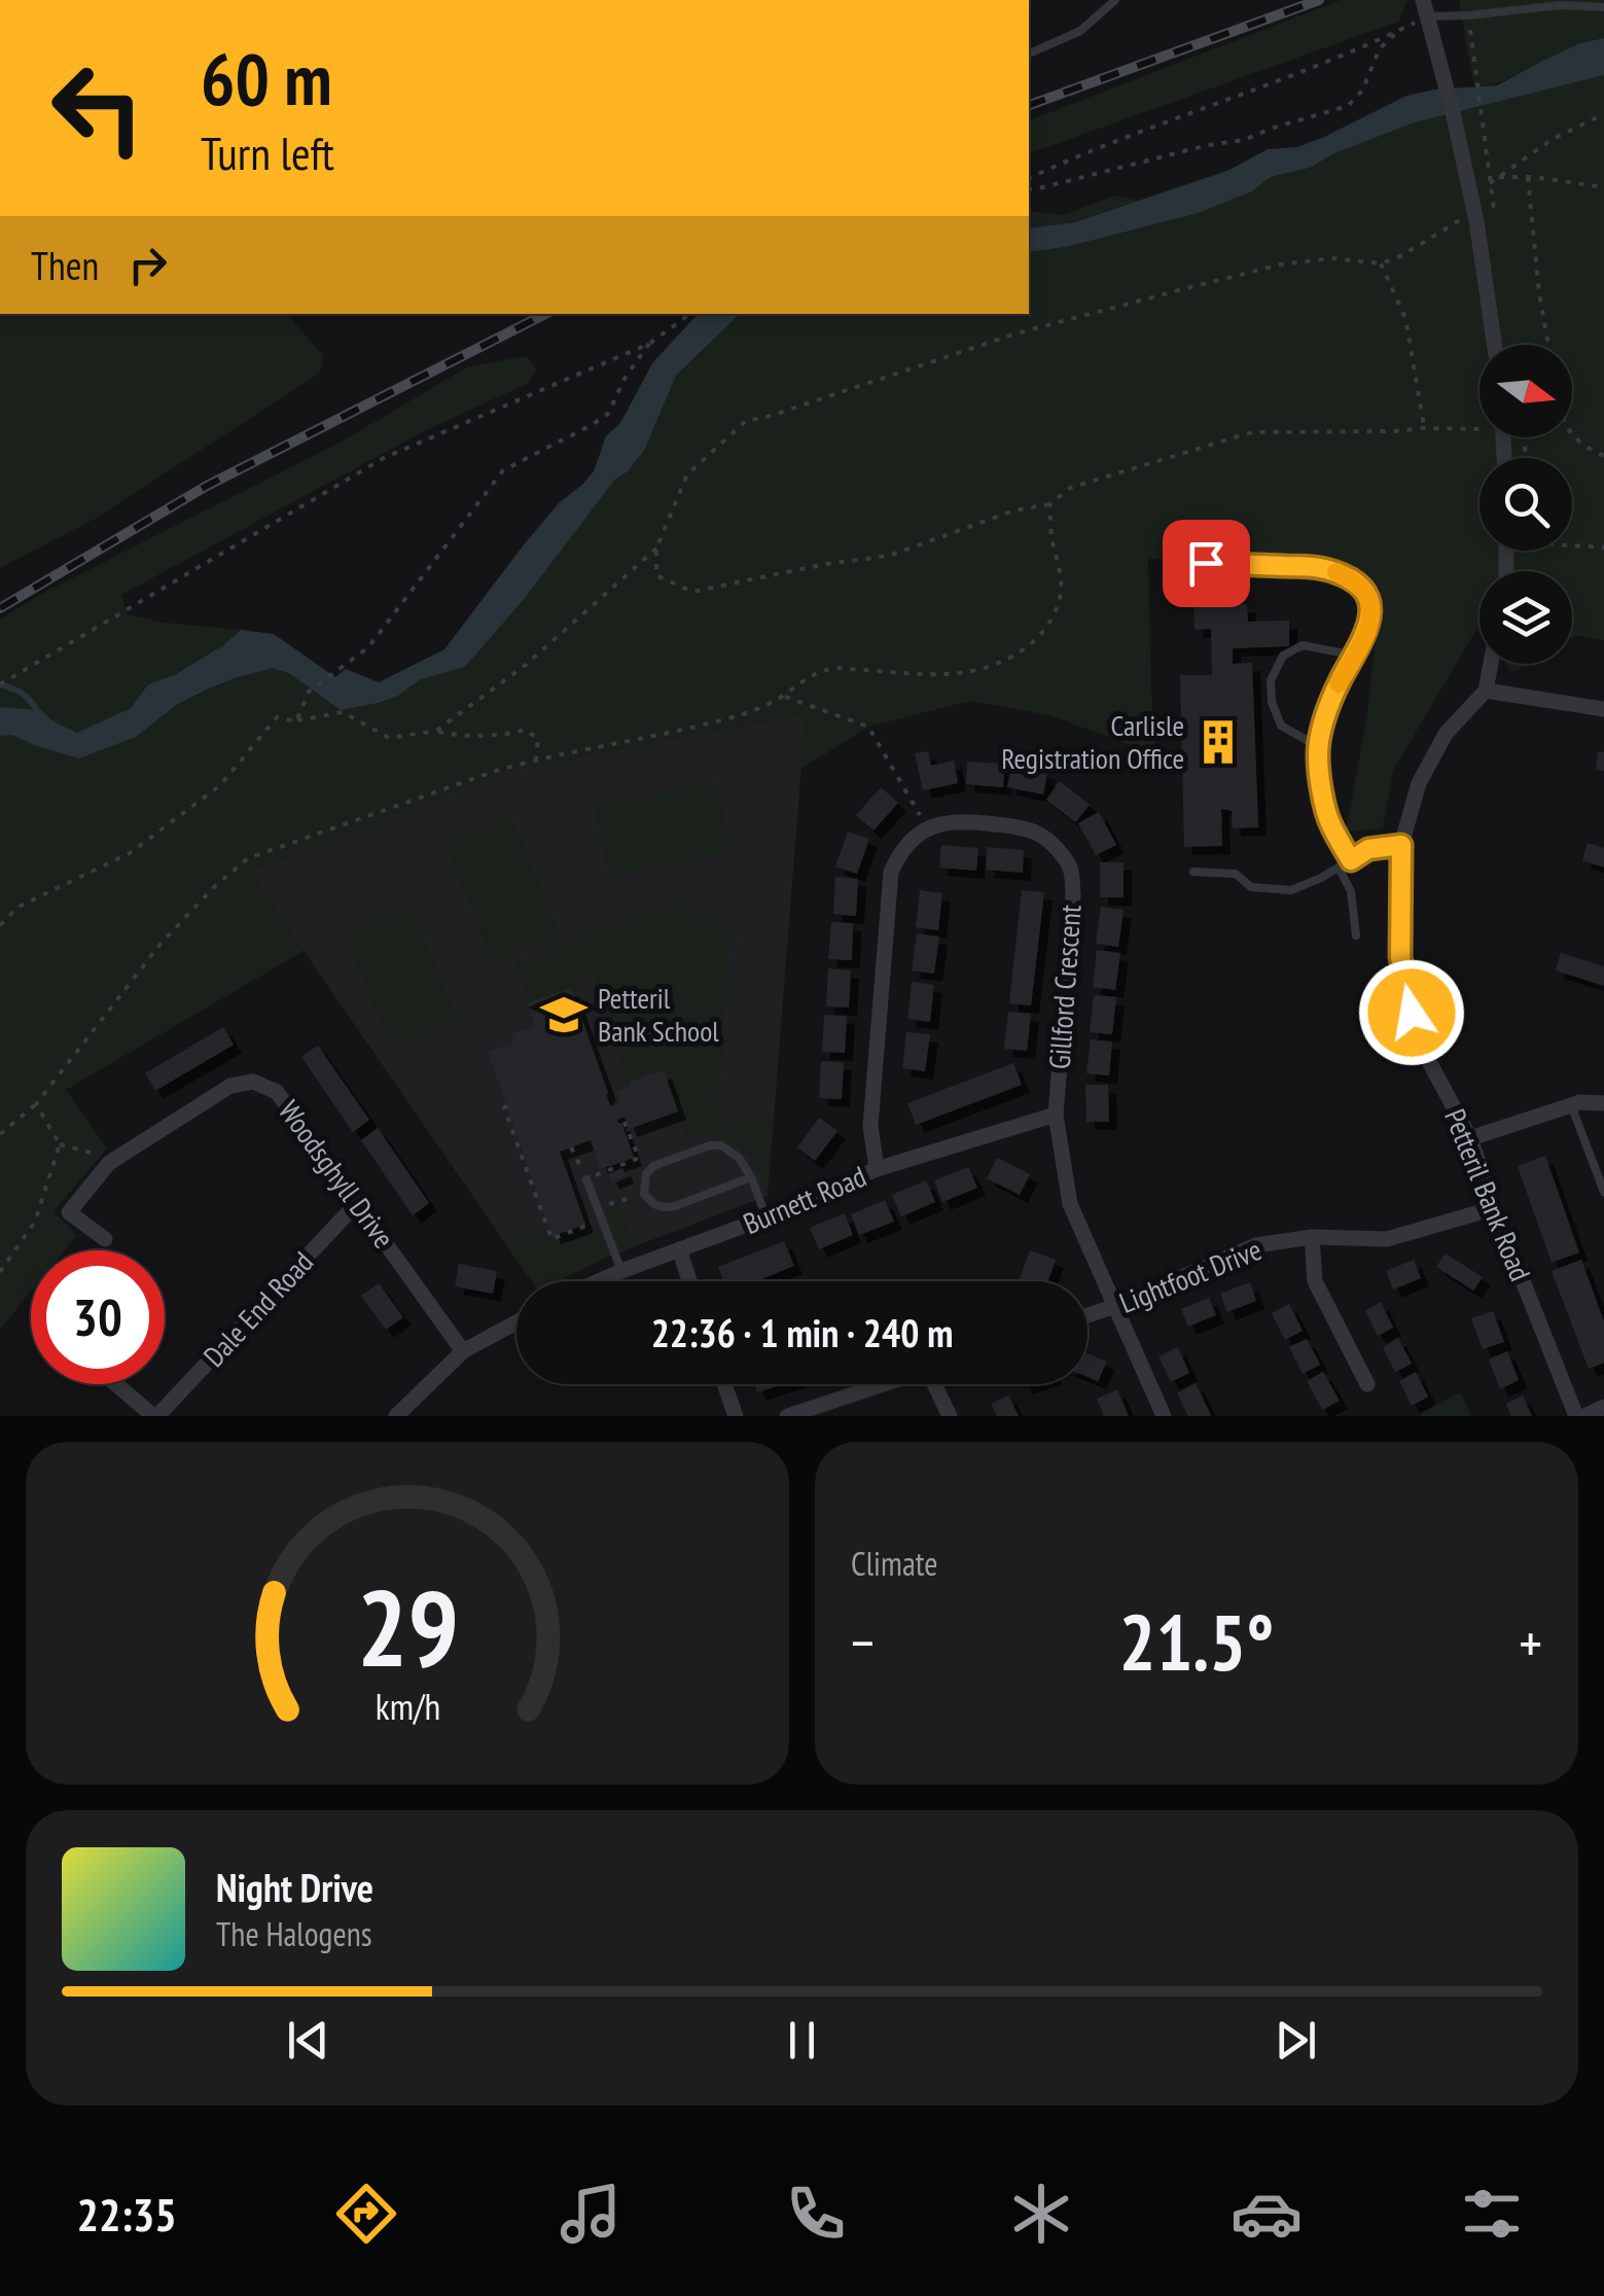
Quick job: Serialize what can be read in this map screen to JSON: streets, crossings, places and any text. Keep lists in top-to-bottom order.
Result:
{
  "streets": {
    "street": [
      "Gillford Crescent",
      "Woodsghyll Drive",
      "Petteril Bank Road",
      "Burnett Road",
      "Lightfoot Drive",
      "Dale End Road"
    ]
  },
  "crossings": [
    ["Gillford Crescent", "Burnett Road"],
    ["Gillford Crescent", "Lightfoot Drive"],
    ["Woodsghyll Drive", "Dale End Road"],
    ["Petteril Bank Road", "Lightfoot Drive"]
  ],
  "places": {
    "building": ["Carlisle Registration Office"],
    "school or university": ["Petteril Bank School"]
  },
  "north": "right",
  "page": {
    "turn": ["60 m", "Turn left"],
    "then": "Then",
    "limit": "30",
    "trip": "22:36 · 1 min · 240 m",
    "tile": "Climate",
    "heat": ["−", "21.5°", "+"],
    "song": ["Night Drive", "The Halogens"],
    "tabs": "22:35",
    "gauge": ["29", "km/h"]
  }
}
